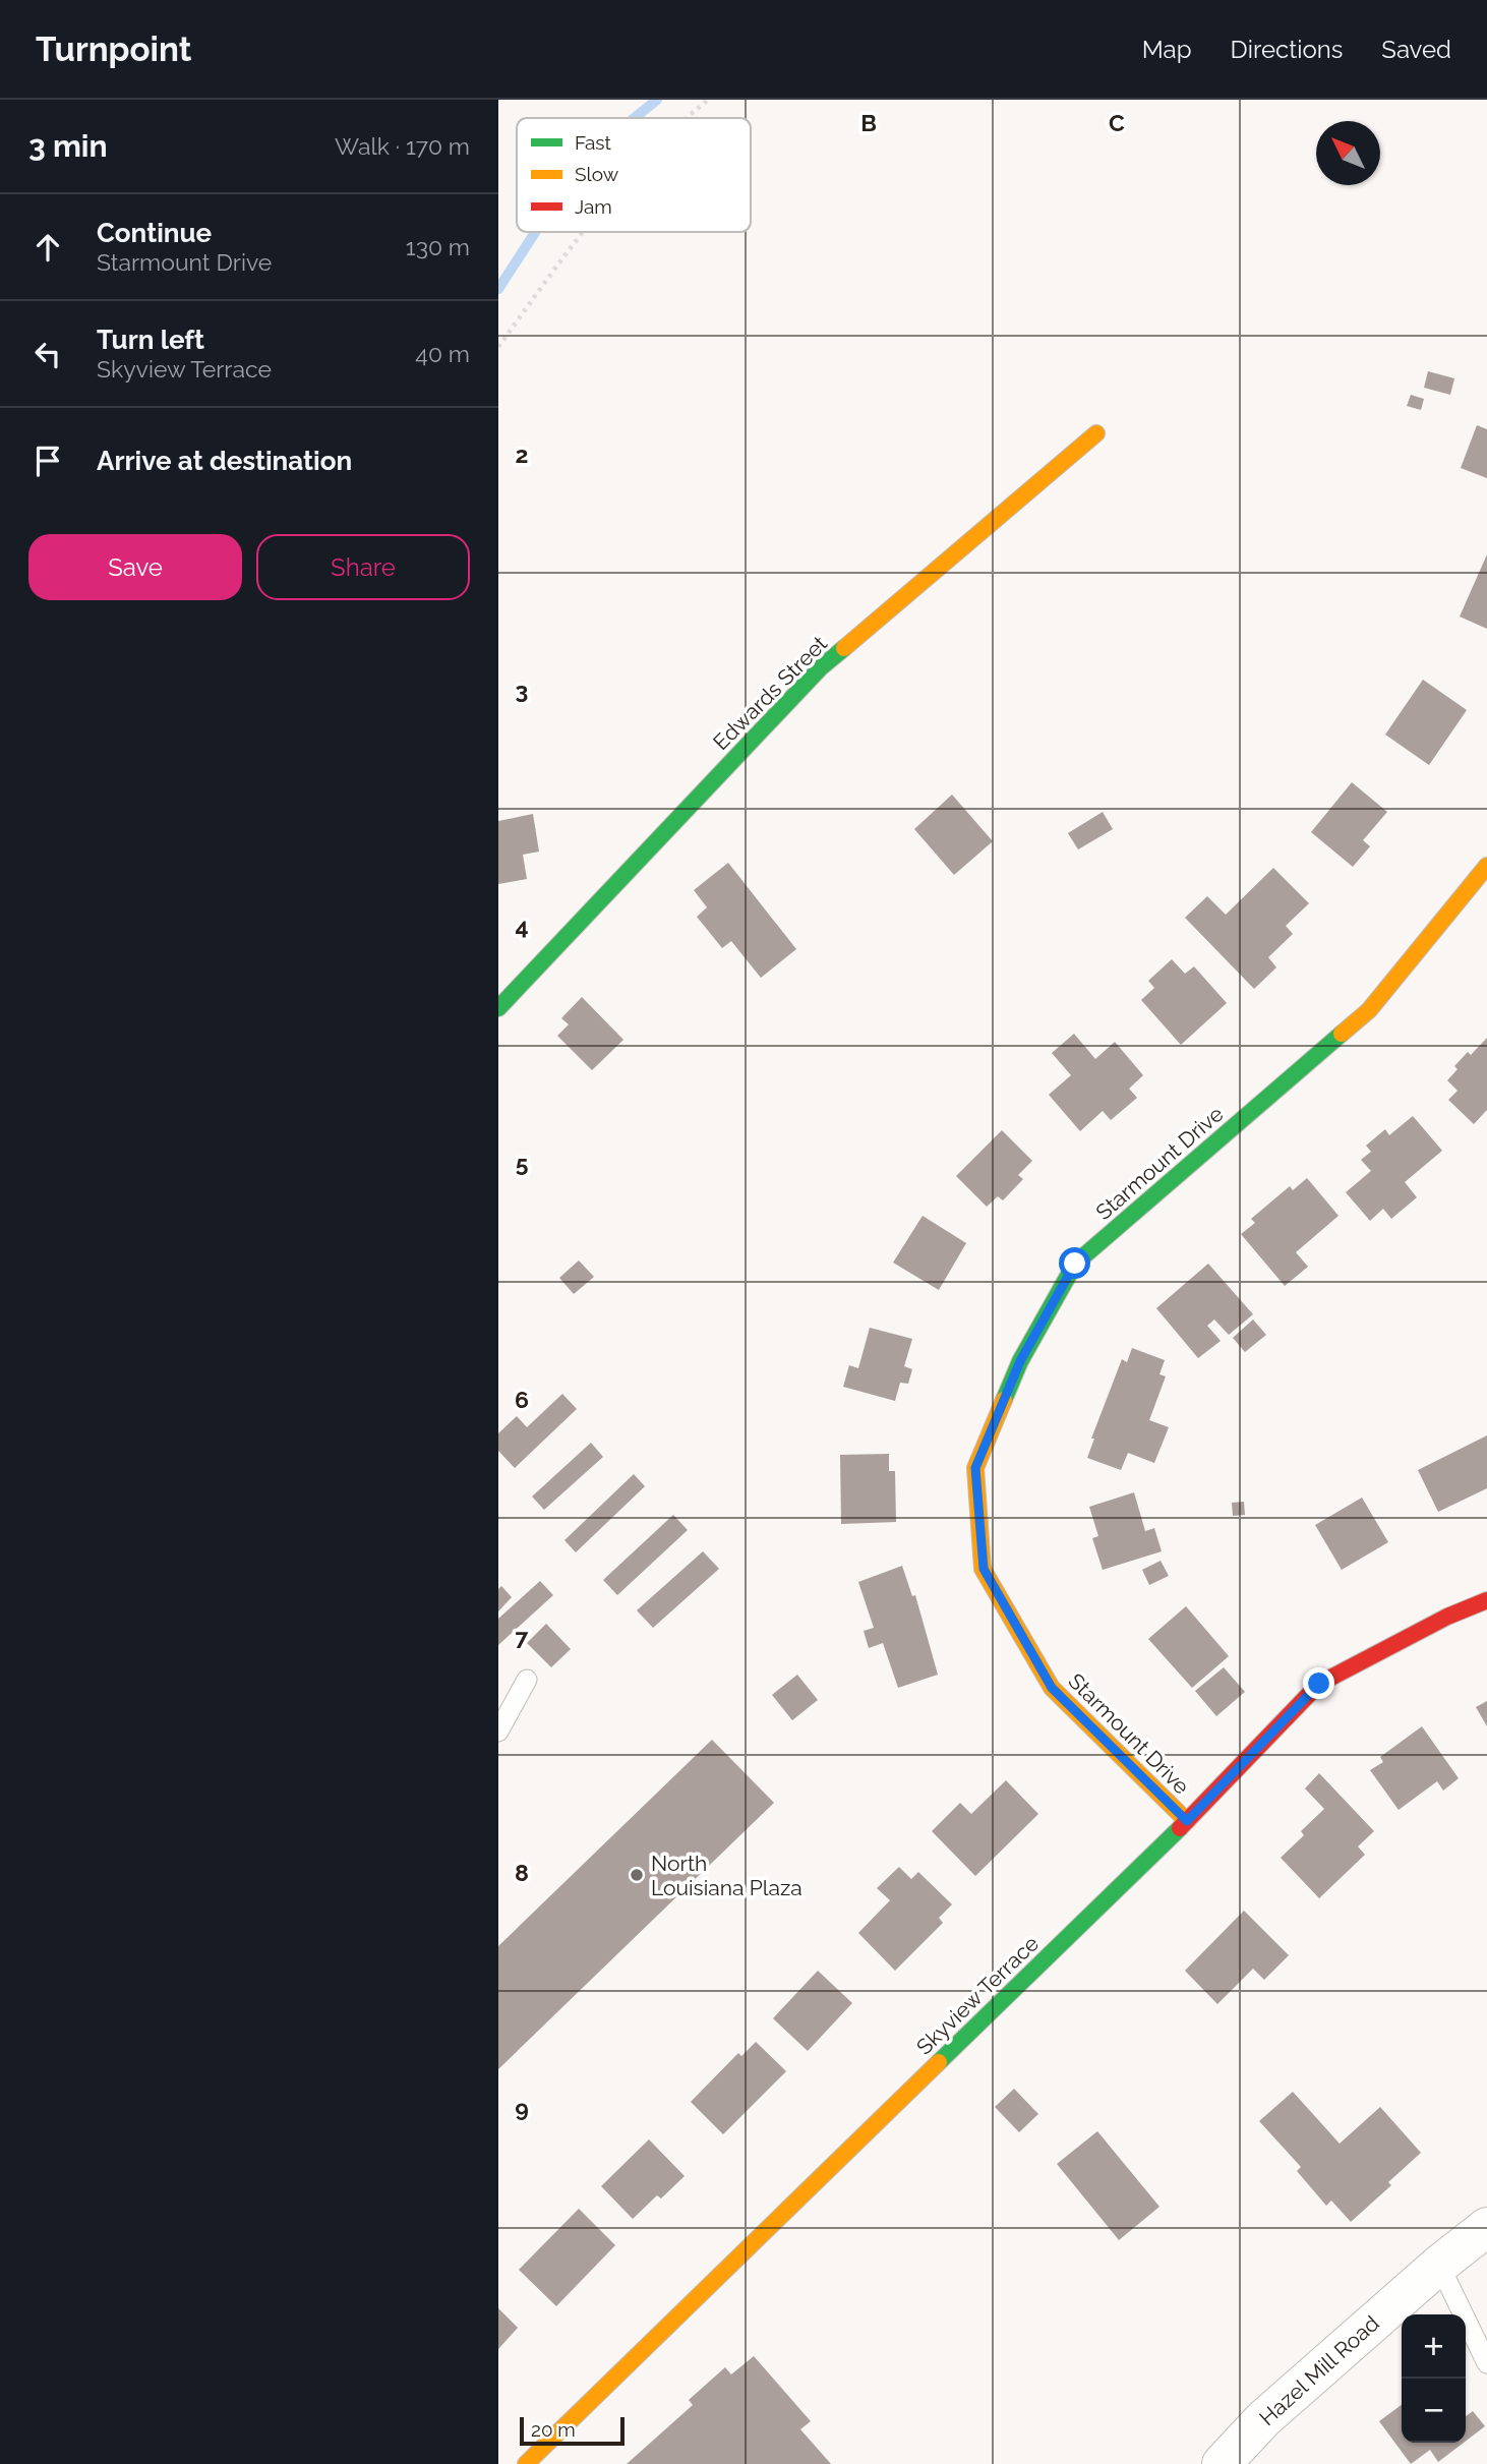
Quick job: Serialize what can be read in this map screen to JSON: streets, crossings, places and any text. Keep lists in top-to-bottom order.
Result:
{
  "streets": {
    "street": [
      "Edwards Street",
      "Starmount Drive",
      "Skyview Terrace",
      "Hazel Mill Road"
    ]
  },
  "crossings": [
    ["Starmount Drive", "Skyview Terrace"]
  ],
  "places": ["North Louisiana Plaza"],
  "legend": ["Fast", "Slow", "Jam"],
  "scale_bar": "20 m",
  "north": "top left",
  "page": {
    "header": "Turnpoint",
    "nav": ["Map", "Directions", "Saved"],
    "heading": ["3 min", "Walk · 170 m"],
    "list": [
      ["Continue", "Starmount Drive", "130 m"],
      ["Turn left", "Skyview Terrace", "40 m"],
      "Arrive at destination"
    ],
    "buttons": ["Save", "Share"],
    "map_buttons": ["+", "−"],
    "scale": "20 m"
  },
  "grid": {
    "columns": ["B", "C"],
    "rows": [
      "2",
      "3",
      "4",
      "5",
      "6",
      "7",
      "8",
      "9"
    ]
  }
}
